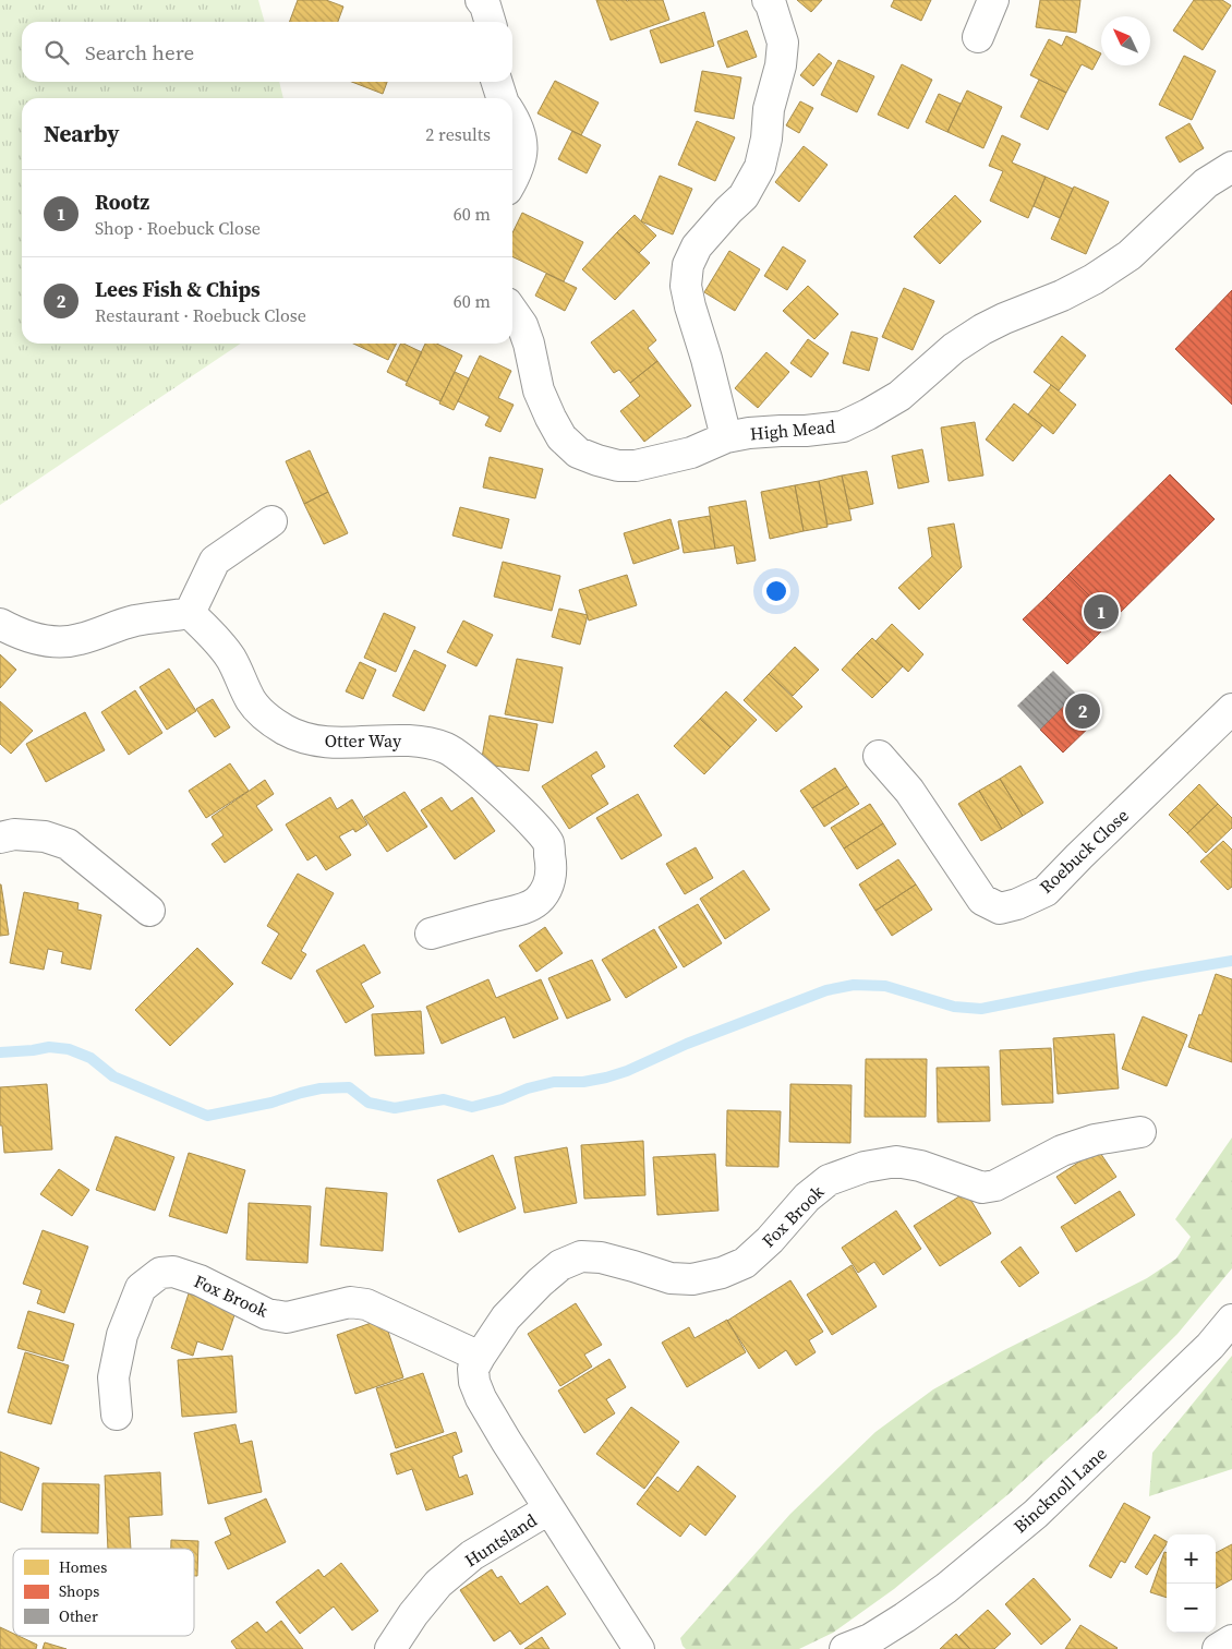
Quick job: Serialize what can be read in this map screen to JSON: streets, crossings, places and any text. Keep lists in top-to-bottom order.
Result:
{
  "streets": {
    "street": [
      "High Mead",
      "Otter Way",
      "Roebuck Close",
      "Fox Brook",
      "Bincknoll Lane",
      "Huntsland"
    ]
  },
  "crossings": [
    ["Fox Brook", "Huntsland"]
  ],
  "legend": ["Homes", "Shops", "Other"],
  "north": "top left",
  "page": {
    "search": "Search here",
    "heading": ["Nearby", "2 results"],
    "list": [
      {
        "mark": "1",
        "name": "Rootz",
        "note": "Shop · Roebuck Close",
        "value": "60 m"
      },
      {
        "mark": "2",
        "name": "Lees Fish & Chips",
        "note": "Restaurant · Roebuck Close",
        "value": "60 m"
      }
    ],
    "pins": ["1", "2"],
    "map_buttons": ["+", "−"]
  }
}
